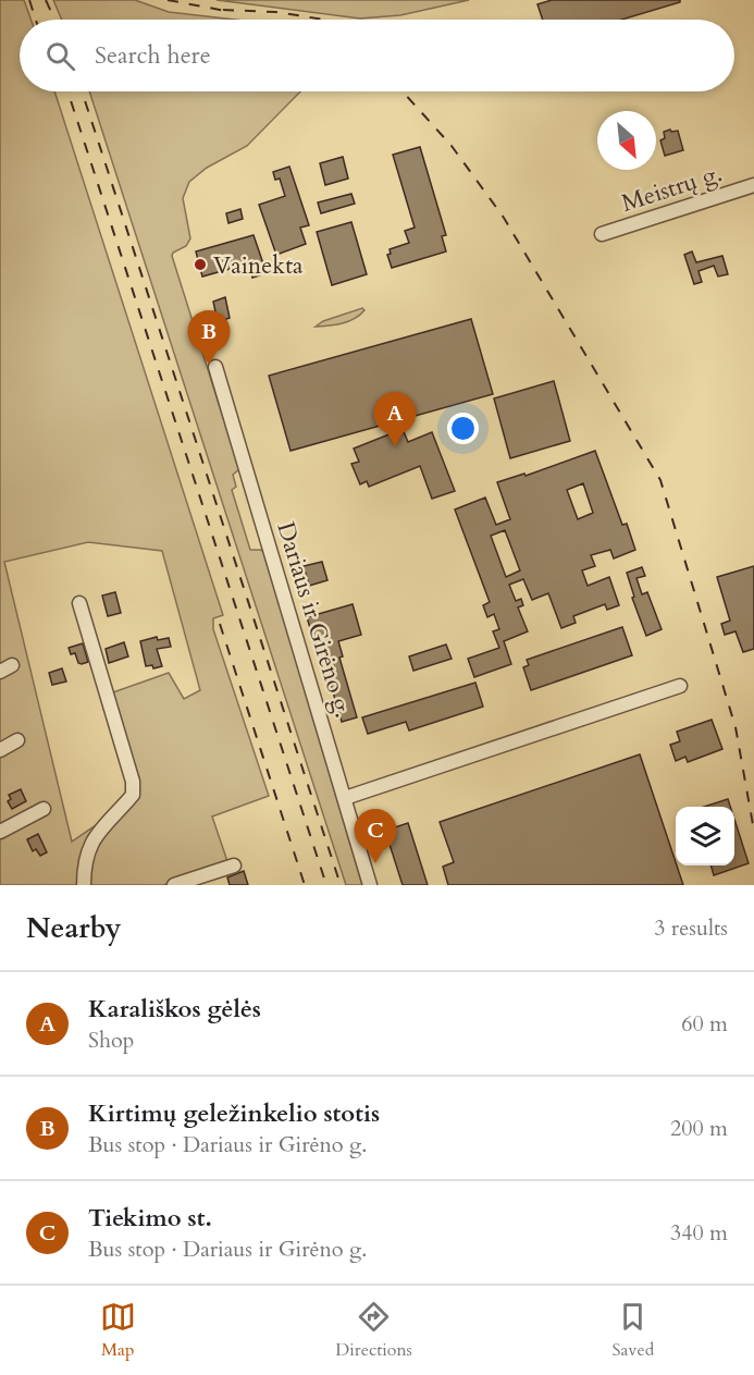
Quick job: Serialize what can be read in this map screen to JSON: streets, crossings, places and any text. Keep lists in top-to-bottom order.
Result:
{
  "streets": {
    "street": ["Meistrų g.", "Dariaus ir Girėno g."]
  },
  "places": ["Vainekta"],
  "north": "bottom right",
  "page": {
    "search": "Search here",
    "pins": ["B", "A", "C"],
    "heading": ["Nearby", "3 results"],
    "list": [
      {
        "mark": "A",
        "name": "Karališkos gėlės",
        "note": "Shop",
        "value": "60 m"
      },
      {
        "mark": "B",
        "name": "Kirtimų geležinkelio stotis",
        "note": "Bus stop · Dariaus ir Girėno g.",
        "value": "200 m"
      },
      {
        "mark": "C",
        "name": "Tiekimo st.",
        "note": "Bus stop · Dariaus ir Girėno g.",
        "value": "340 m"
      }
    ],
    "nav": ["Map", "Directions", "Saved"]
  }
}
